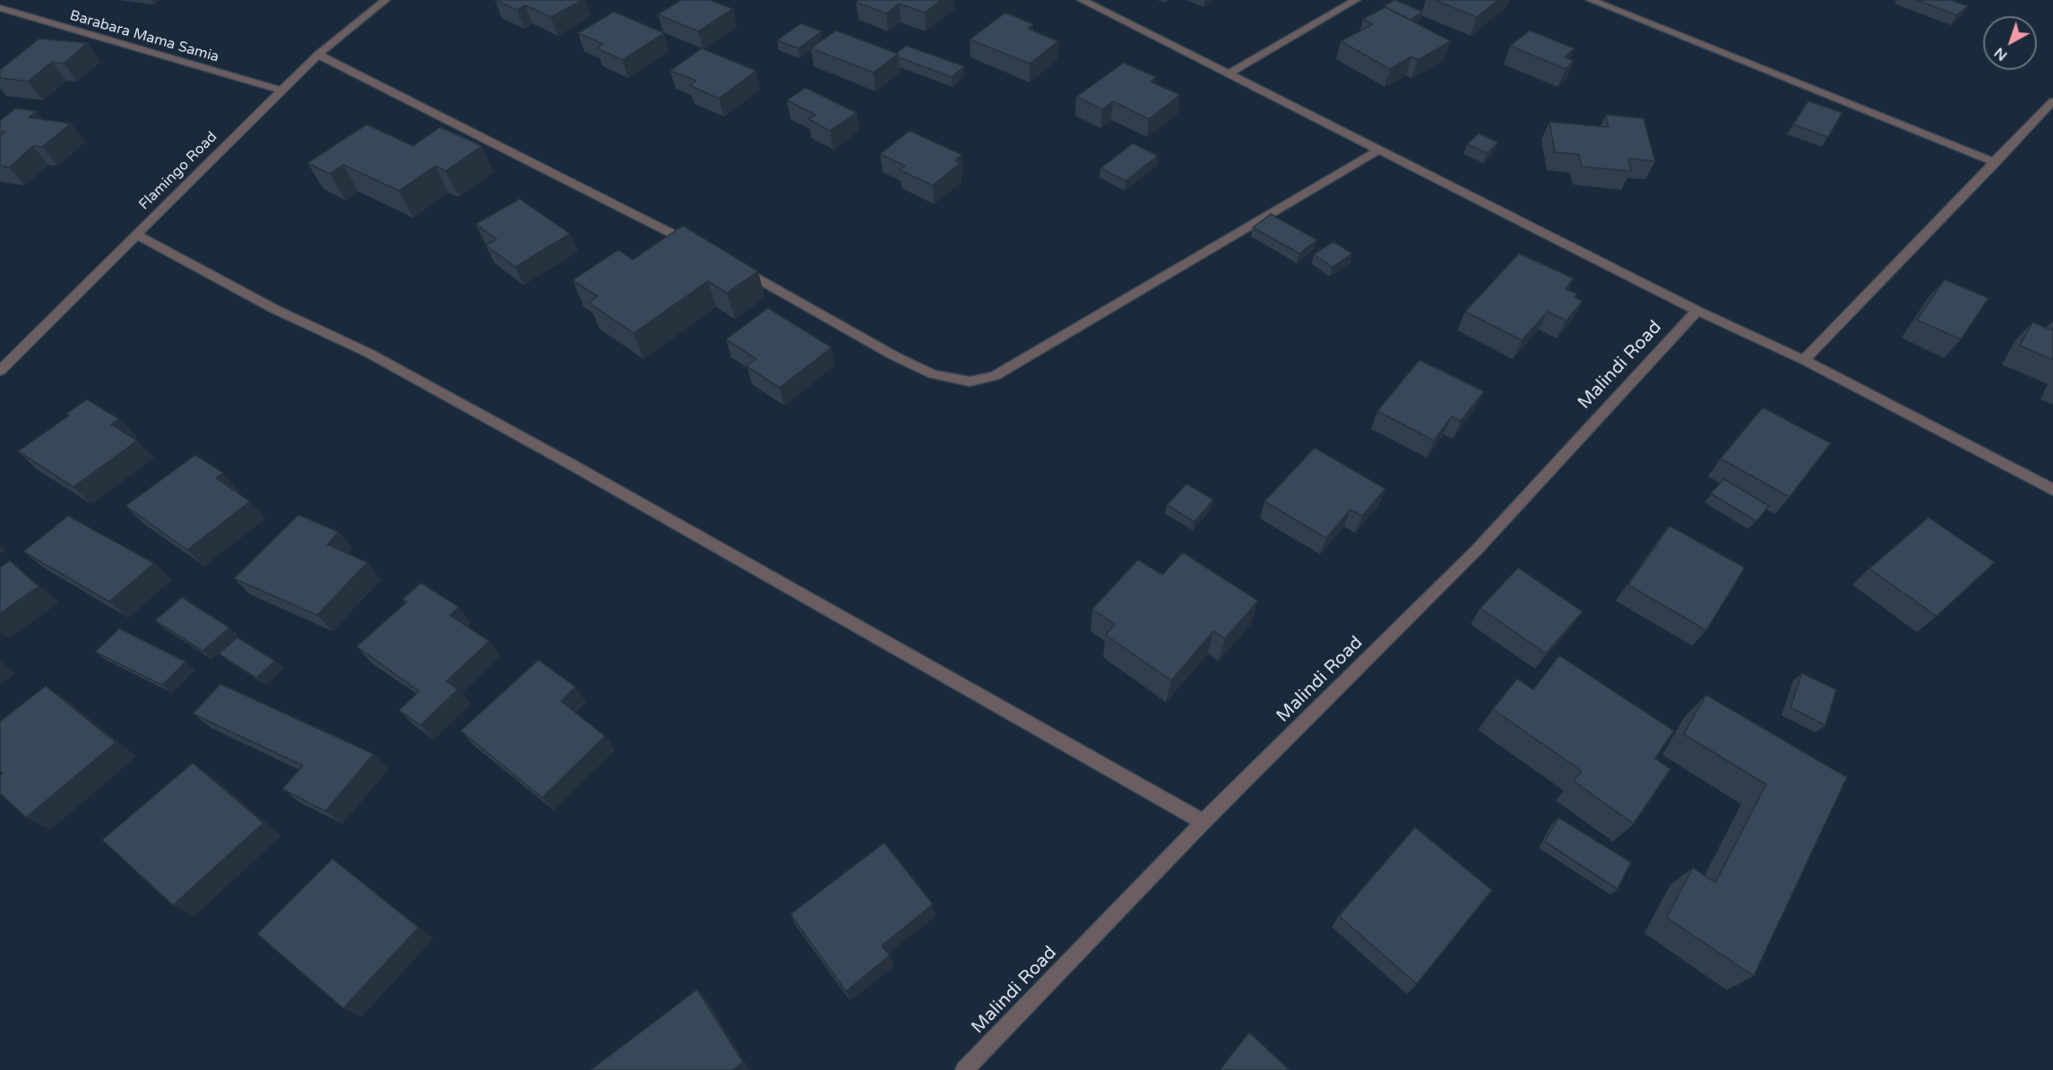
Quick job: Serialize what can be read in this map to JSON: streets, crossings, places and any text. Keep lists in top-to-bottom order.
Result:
{
  "streets": {
    "street": ["Barabara Mama Samia", "Flamingo Road", "Malindi Road"]
  },
  "crossings": [
    ["Barabara Mama Samia", "Flamingo Road"]
  ],
  "north": "bottom left"
}
